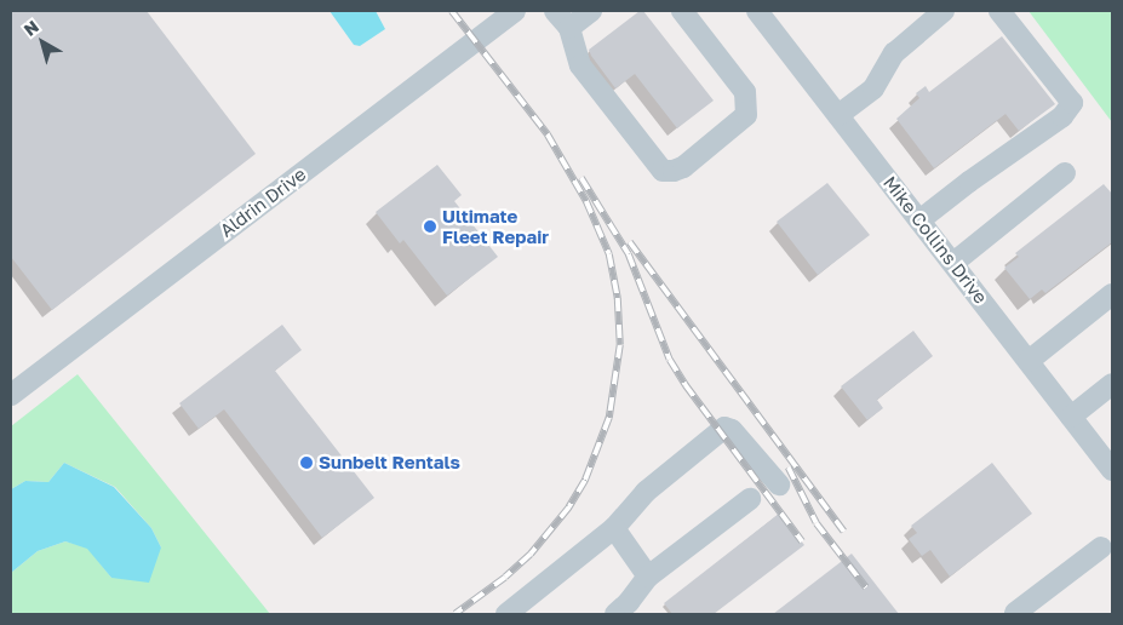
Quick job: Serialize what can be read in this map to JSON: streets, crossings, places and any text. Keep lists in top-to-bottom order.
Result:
{
  "streets": {
    "street": ["Aldrin Drive", "Mike Collins Drive"]
  },
  "places": ["Ultimate Fleet Repair", "Sunbelt Rentals"],
  "north": "top left"
}
